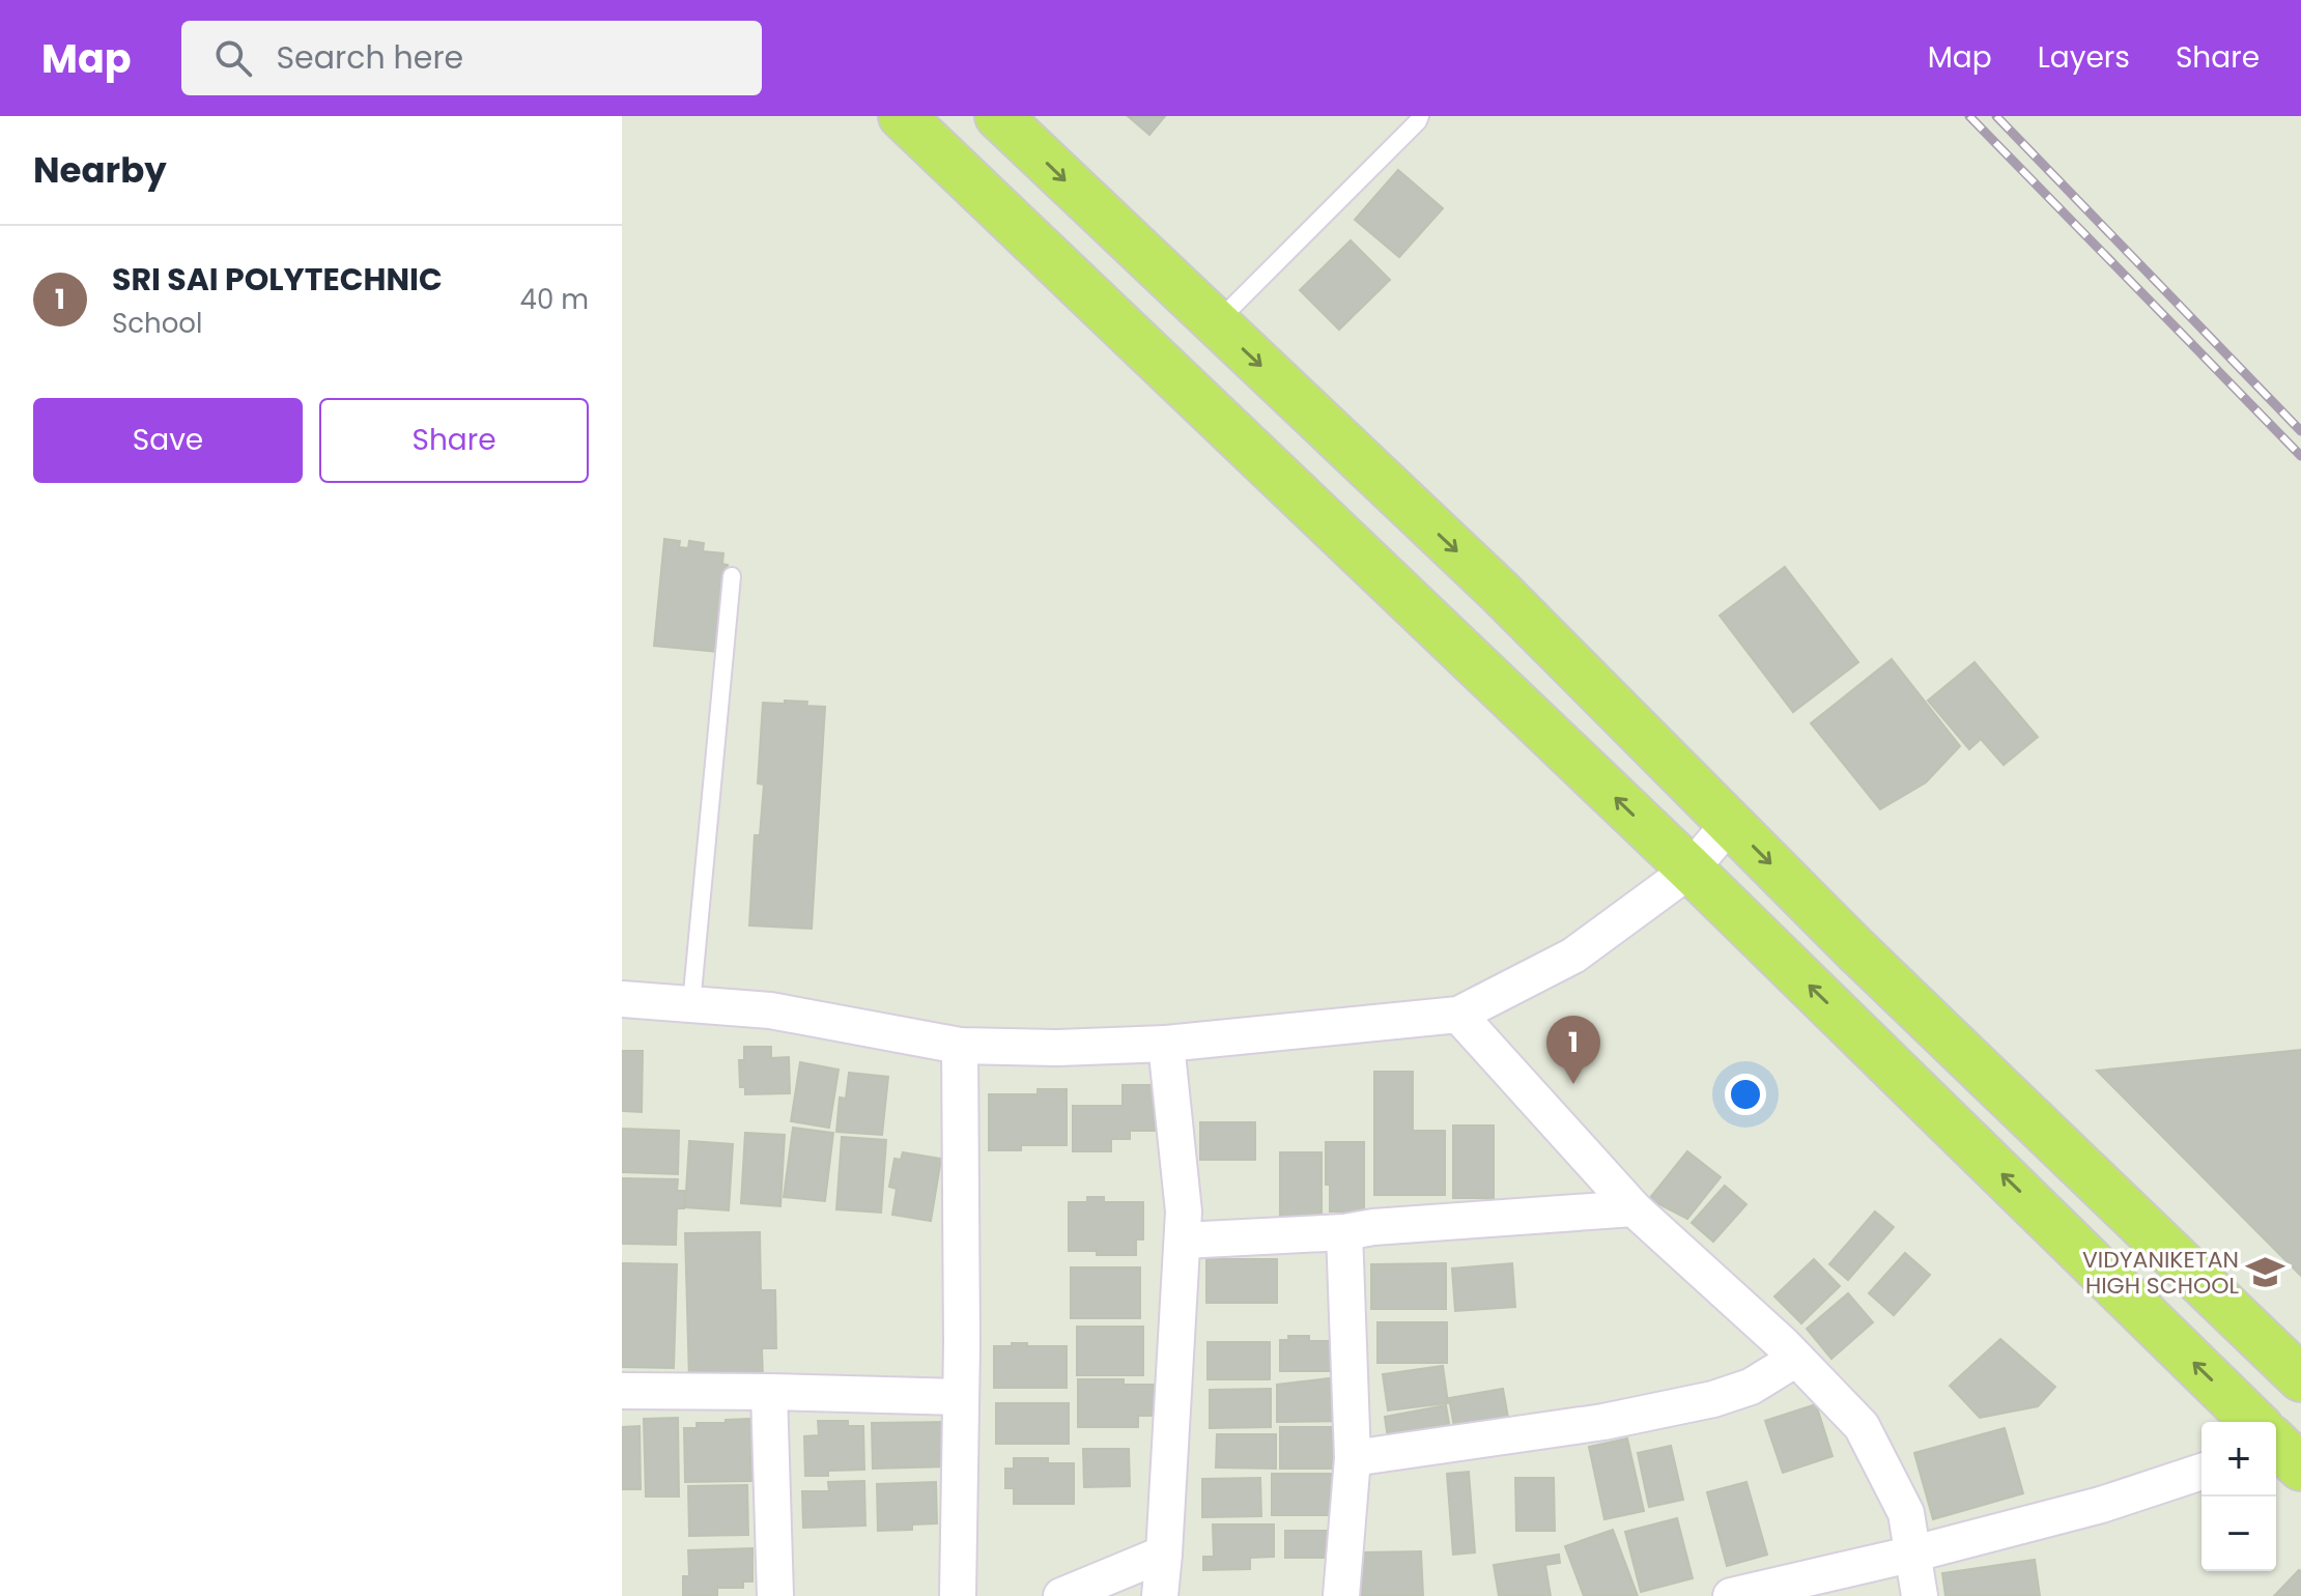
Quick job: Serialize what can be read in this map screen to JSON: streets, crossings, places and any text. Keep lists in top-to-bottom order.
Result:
{
  "places": {
    "school or university": ["VIDYANIKETAN HIGH SCHOOL"]
  },
  "page": {
    "header": "Map",
    "search": "Search here",
    "nav": ["Map", "Layers", "Share"],
    "heading": "Nearby",
    "list": [
      {
        "mark": "1",
        "name": "SRI SAI POLYTECHNIC",
        "note": "School",
        "value": "40 m"
      }
    ],
    "buttons": ["Save", "Share"],
    "pins": "1",
    "map_buttons": ["+", "−"]
  }
}
